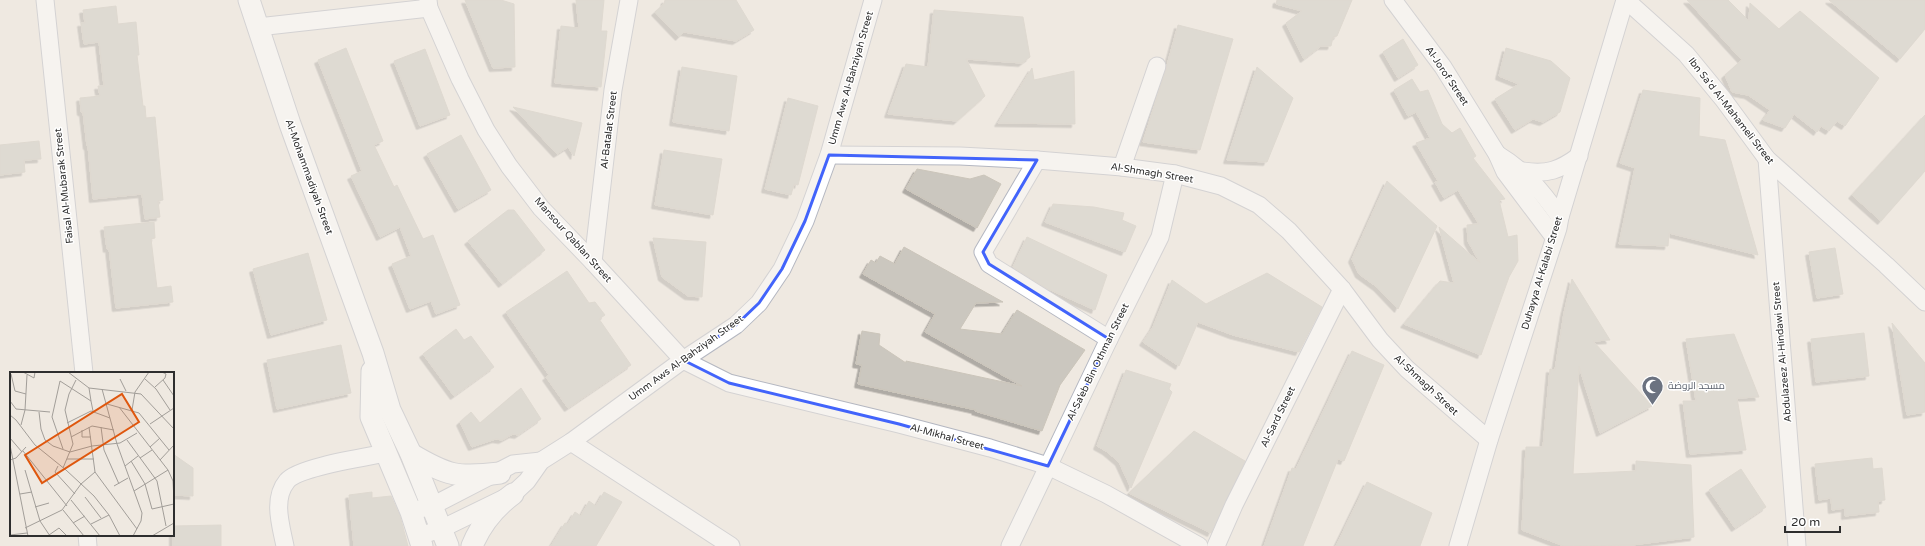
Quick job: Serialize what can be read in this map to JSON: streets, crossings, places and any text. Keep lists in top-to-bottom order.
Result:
{
  "streets": {
    "street": [
      "Al-Jorof Street",
      "Umm Aws Al-Bahziyah Street",
      "Ibn Sa'd Al-Mahameli Street",
      "Al-Batalat Street",
      "Al-Shmagh Street",
      "Al-Mohammadiyah Street",
      "Faisal Al-Mubarak Street",
      "Mansour Qablan Street",
      "Duhayya Al-Kalabi Street",
      "Abdulazeez Al-Hindawi Street",
      "Al-Sa‘eb Bin Othman Street",
      "Al-Sard Street",
      "Al-Mikhal Street"
    ]
  },
  "crossings": [
    ["Al-Jorof Street", "Duhayya Al-Kalabi Street"],
    ["Umm Aws Al-Bahziyah Street", "Al-Shmagh Street"],
    ["Umm Aws Al-Bahziyah Street", "Al-Mohammadiyah Street"],
    ["Umm Aws Al-Bahziyah Street", "Mansour Qablan Street"],
    ["Umm Aws Al-Bahziyah Street", "Al-Mikhal Street"],
    ["Ibn Sa'd Al-Mahameli Street", "Duhayya Al-Kalabi Street"],
    ["Ibn Sa'd Al-Mahameli Street", "Abdulazeez Al-Hindawi Street"],
    ["Al-Batalat Street", "Mansour Qablan Street"],
    ["Al-Shmagh Street", "Duhayya Al-Kalabi Street"],
    ["Al-Shmagh Street", "Al-Sa‘eb Bin Othman Street"],
    ["Al-Shmagh Street", "Al-Sard Street"],
    ["Mansour Qablan Street", "Al-Mikhal Street"],
    ["Al-Sa‘eb Bin Othman Street", "Al-Mikhal Street"]
  ],
  "places": {
    "mosque": ["مسجد الروضة"]
  },
  "scale_bar": "20 m"
}
